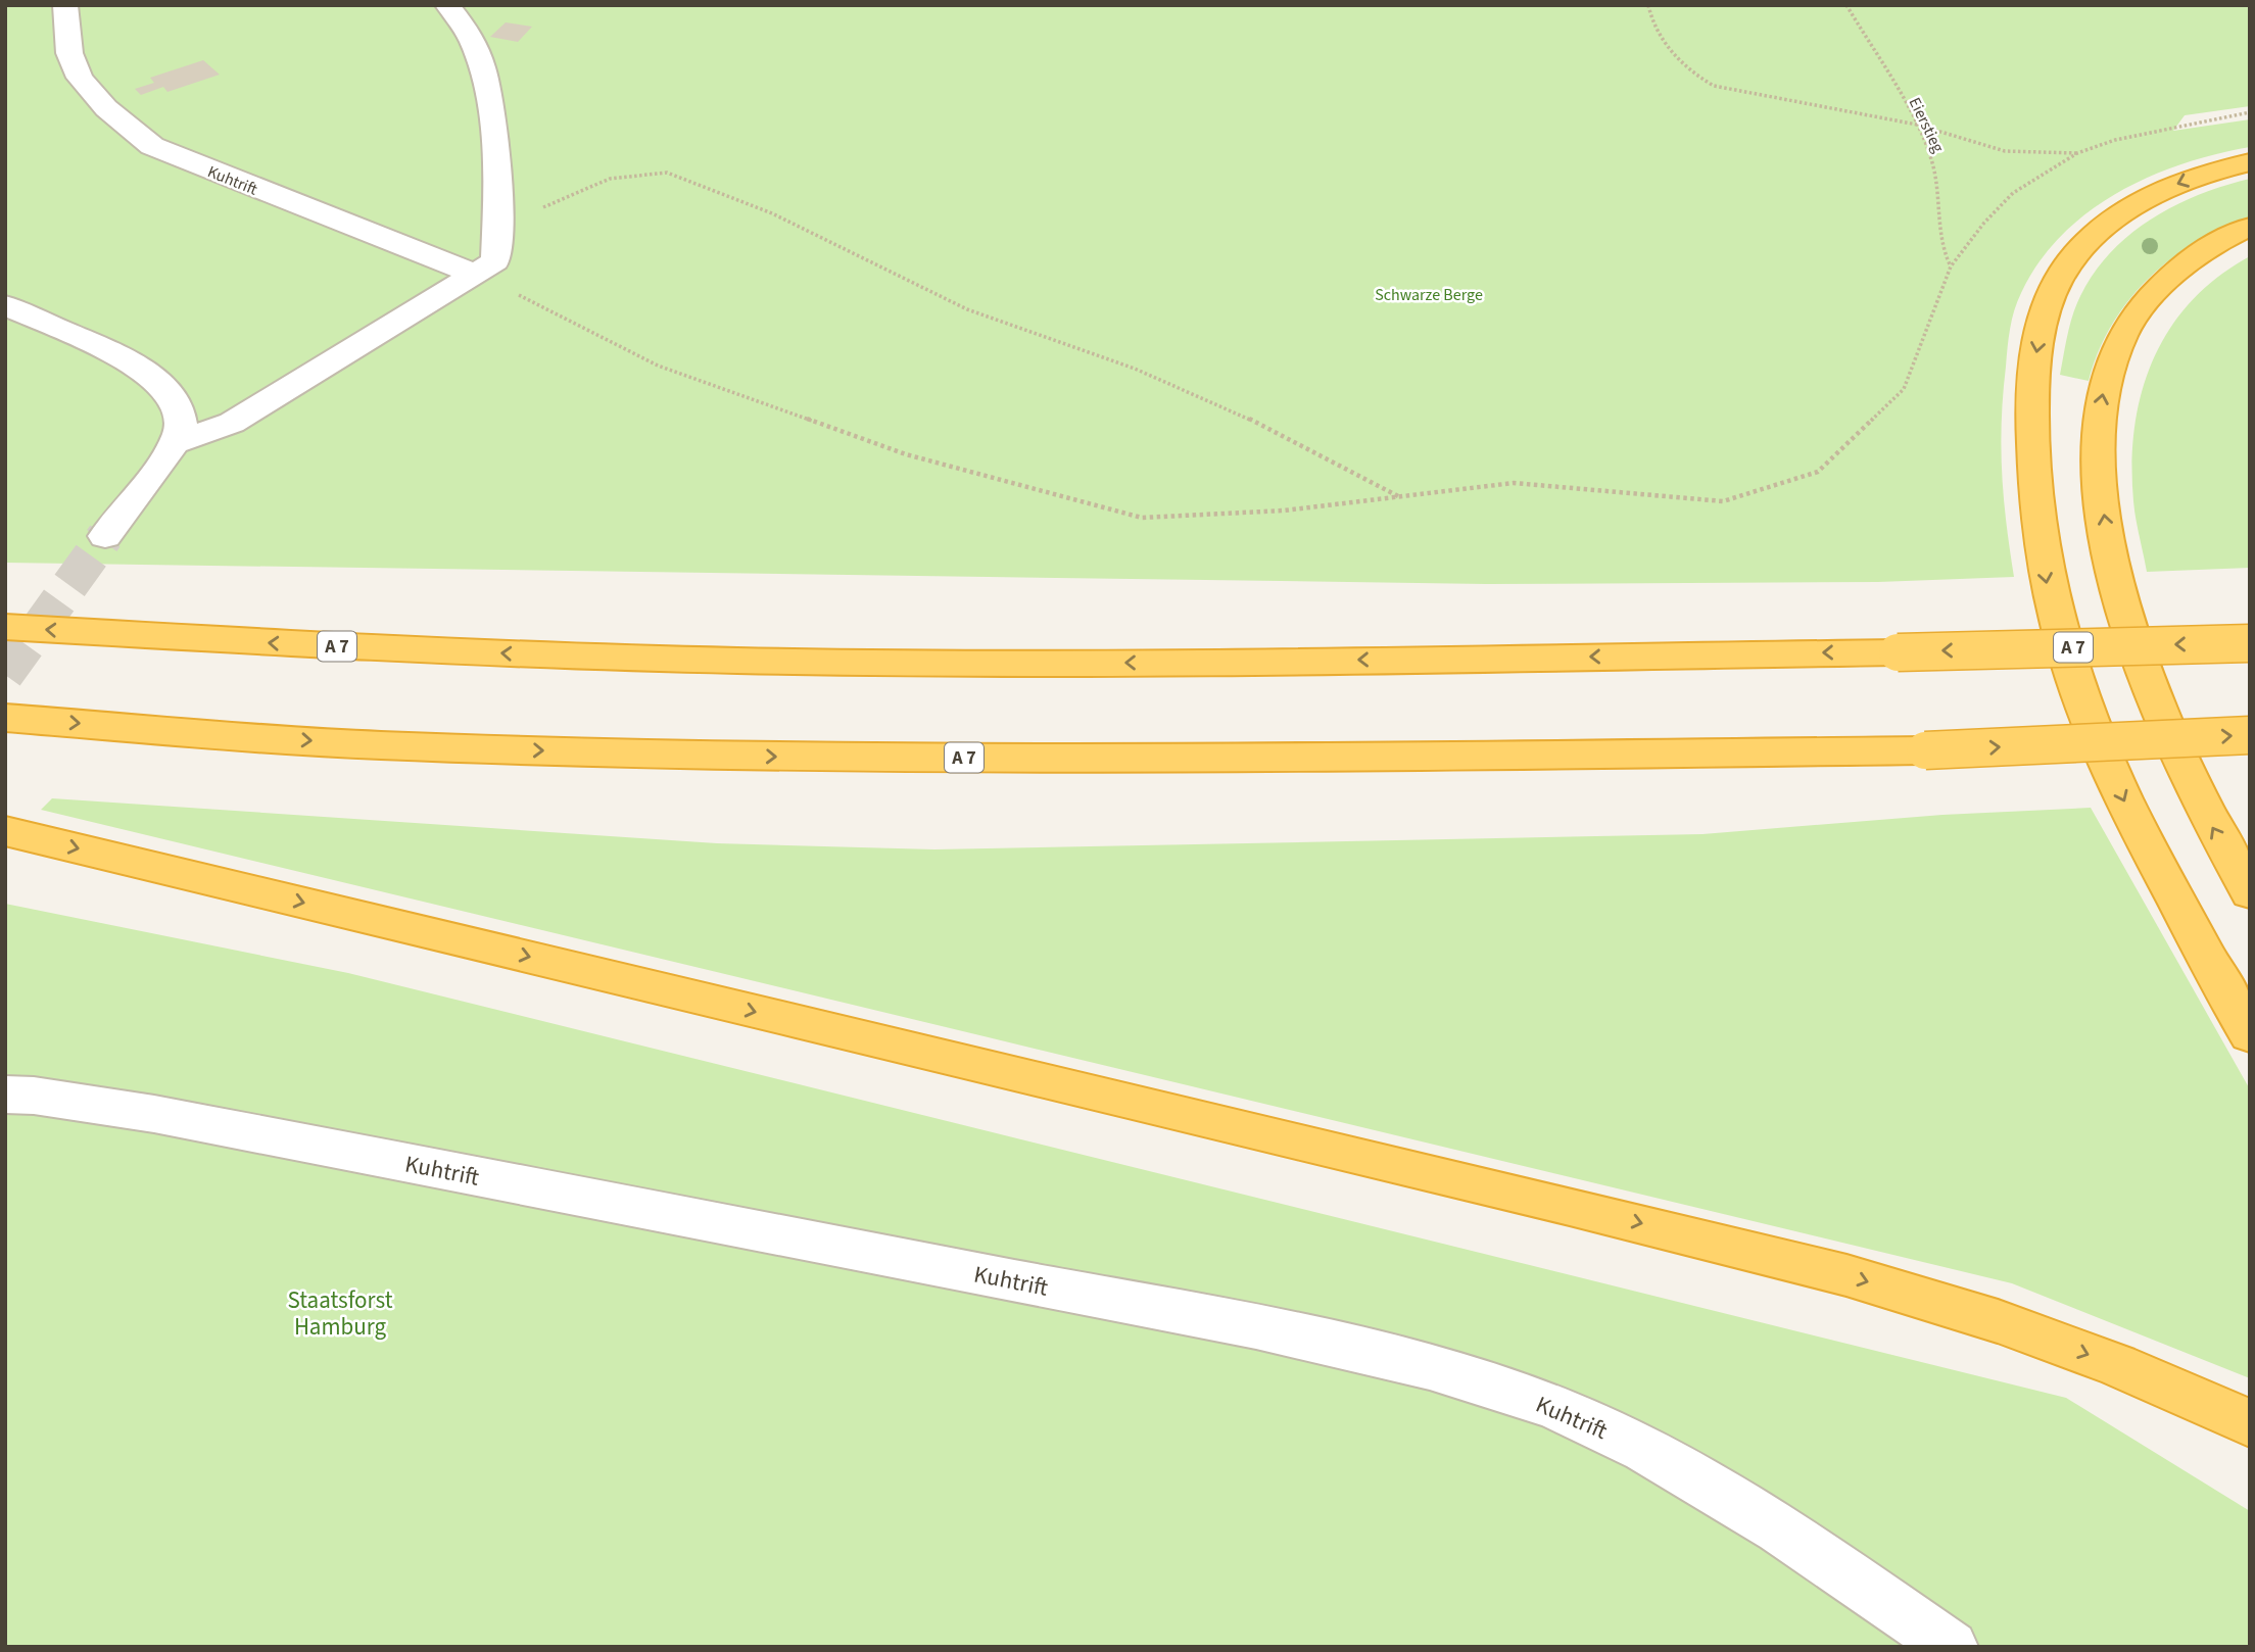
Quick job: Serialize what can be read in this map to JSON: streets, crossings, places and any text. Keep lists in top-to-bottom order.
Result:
{
  "streets": {
    "highway": ["A 7"],
    "street": ["Kuhtrift"],
    "path": ["Eierstieg"]
  },
  "parks": ["Schwarze Berge", "Staatsforst Hamburg"]
}
